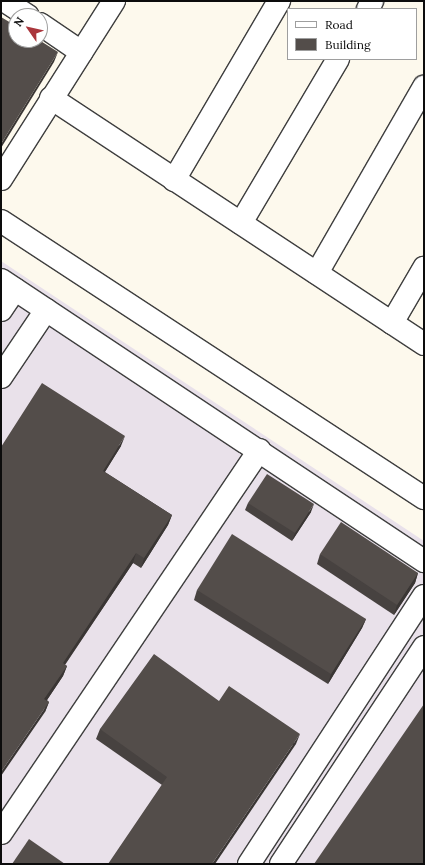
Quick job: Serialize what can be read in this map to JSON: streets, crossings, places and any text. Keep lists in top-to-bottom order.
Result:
{
  "legend": ["Road", "Building"],
  "north": "top left"
}
